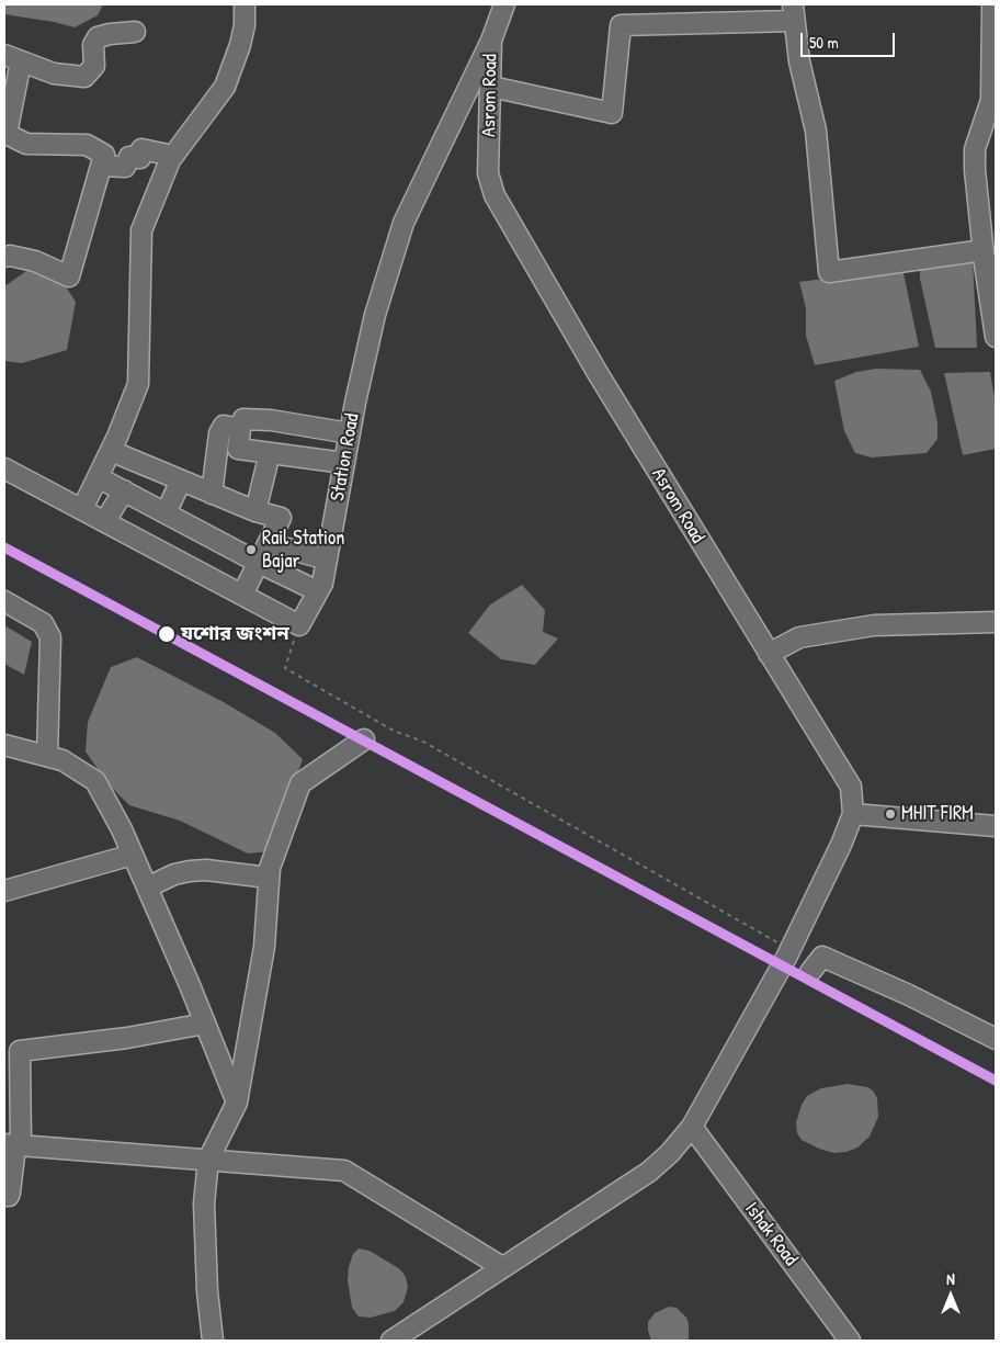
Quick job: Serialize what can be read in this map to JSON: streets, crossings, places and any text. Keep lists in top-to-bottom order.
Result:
{
  "streets": {
    "street": ["Asrom Road", "Station Road", "Ishak Road"]
  },
  "crossings": [
    ["Asrom Road", "Station Road"],
    ["Asrom Road", "Ishak Road"]
  ],
  "places": ["Rail Station Bajar", "যশোর জংশন", "MHIT FIRM"],
  "scale_bar": "50 m",
  "north": "top"
}
